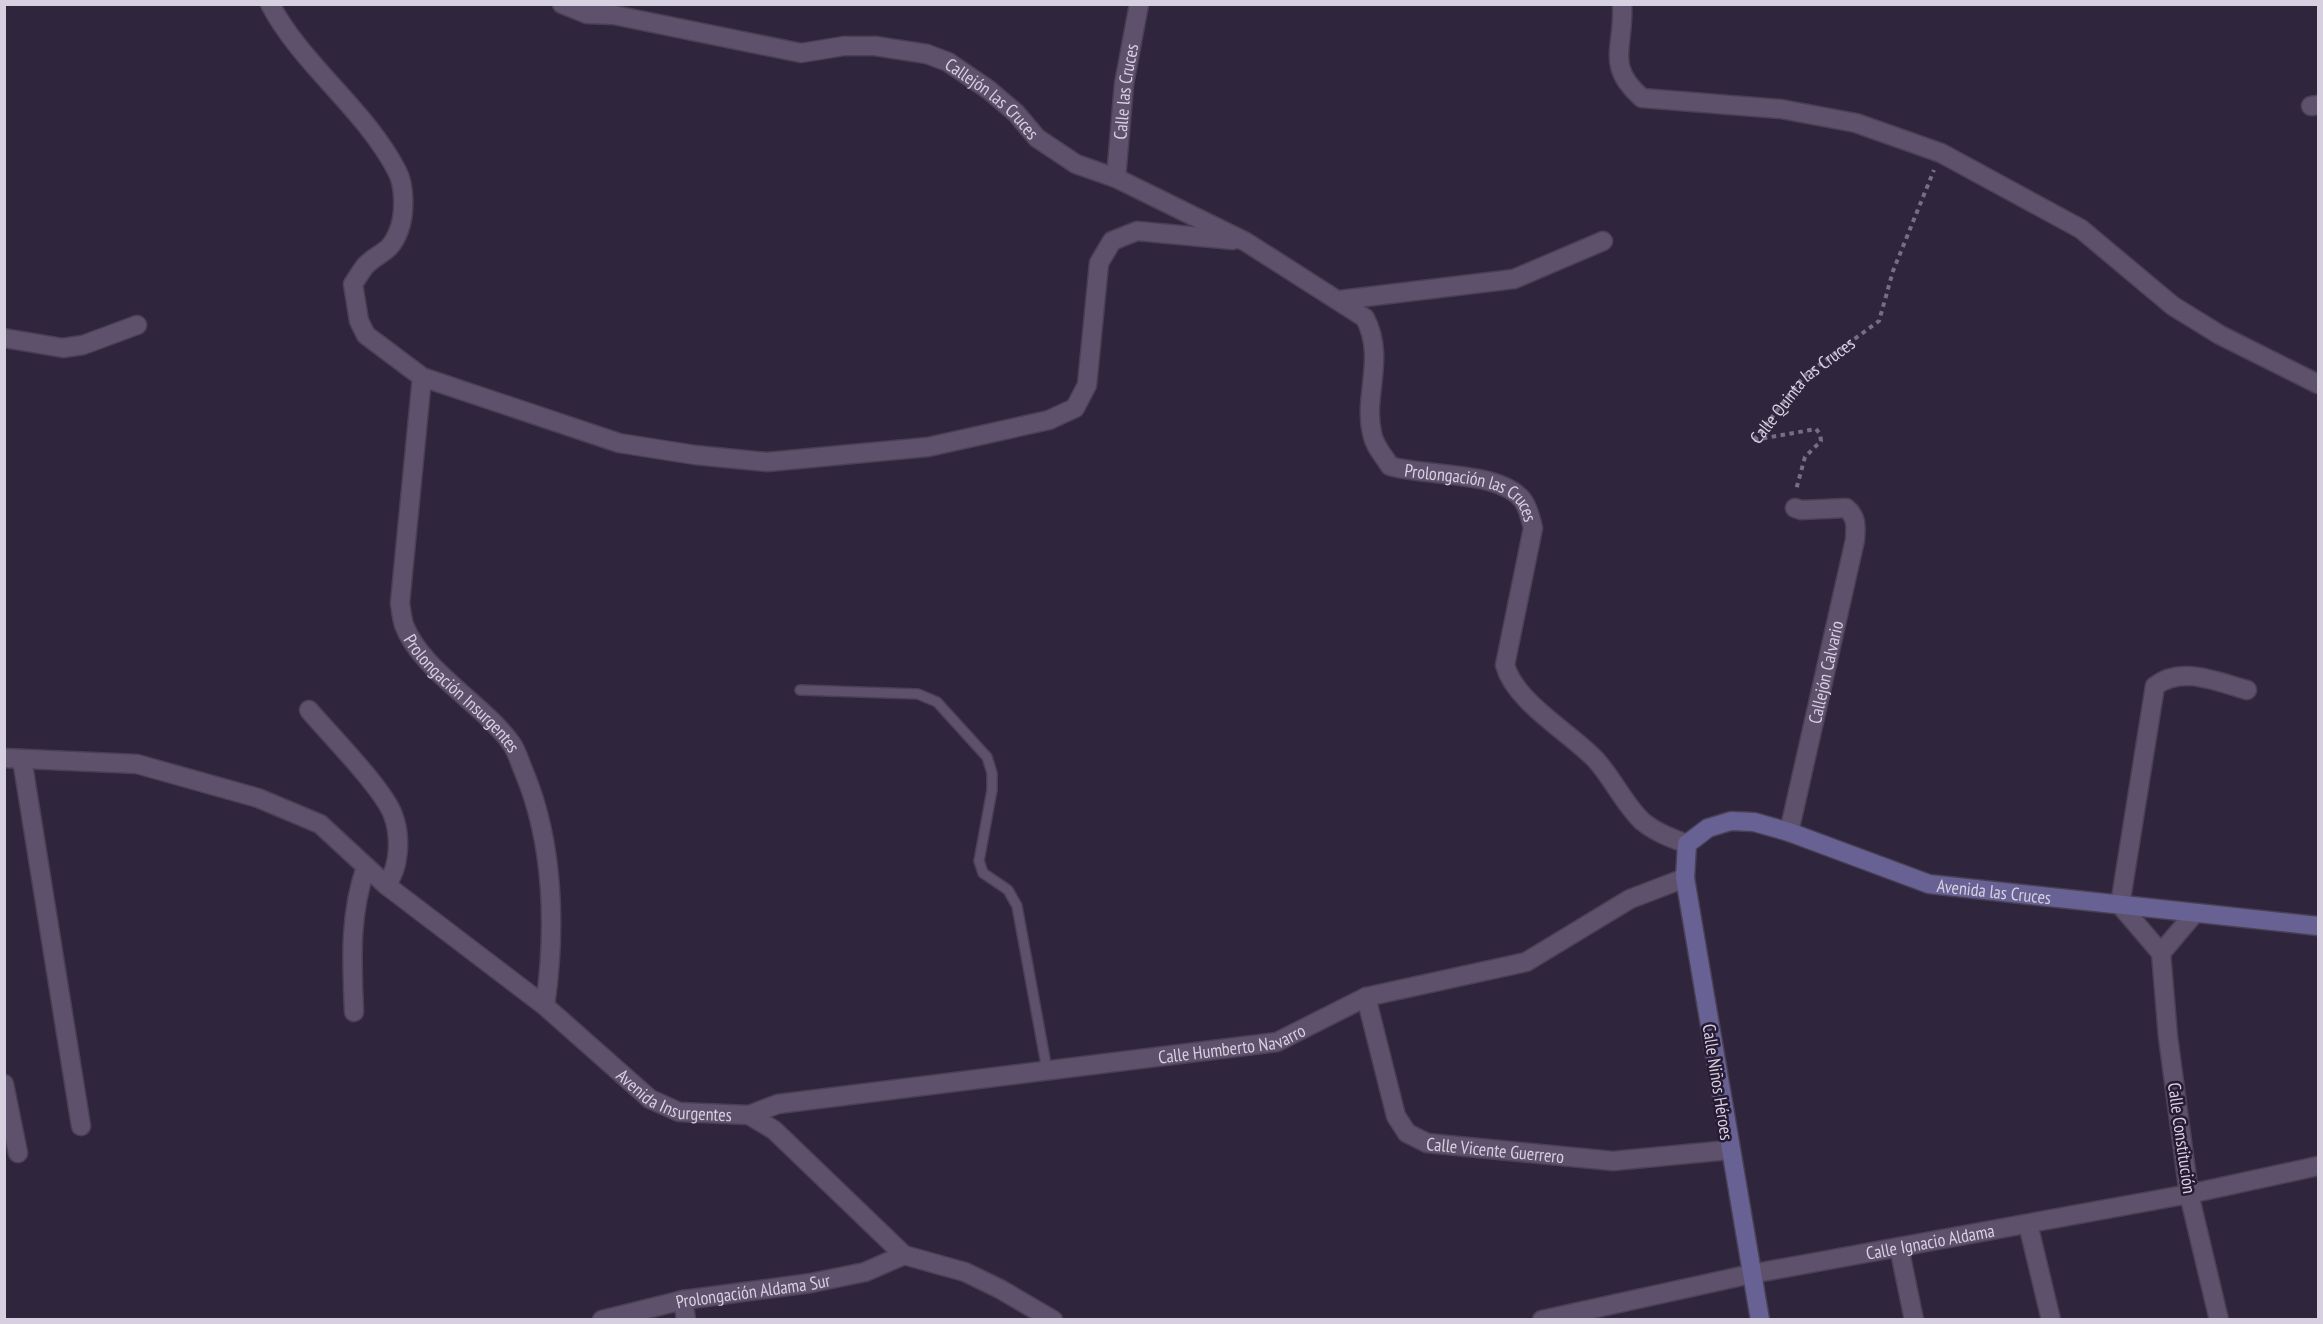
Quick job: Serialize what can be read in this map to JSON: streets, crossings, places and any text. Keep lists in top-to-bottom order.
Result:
{
  "streets": {
    "street": [
      "Calle las Cruces",
      "Callejón las Cruces",
      "Prolongación las Cruces",
      "Callejón Calvario",
      "Prolongación Insurgentes",
      "Avenida las Cruces",
      "Calle Humberto Navarro",
      "Calle Niños Héroes",
      "Avenida Insurgentes",
      "Calle Constitución",
      "Calle Vicente Guerrero",
      "Calle Ignacio Aldama",
      "Prolongación Aldama Sur"
    ],
    "path": ["Calle Quinta las Cruces"]
  },
  "crossings": [
    ["Calle las Cruces", "Callejón las Cruces"],
    ["Callejón las Cruces", "Prolongación las Cruces"],
    ["Calle Quinta las Cruces", "Callejón Calvario"],
    ["Prolongación las Cruces", "Avenida las Cruces"],
    ["Prolongación las Cruces", "Calle Niños Héroes"],
    ["Callejón Calvario", "Avenida las Cruces"],
    ["Prolongación Insurgentes", "Avenida Insurgentes"],
    ["Avenida las Cruces", "Calle Niños Héroes"],
    ["Calle Humberto Navarro", "Calle Niños Héroes"],
    ["Calle Humberto Navarro", "Avenida Insurgentes"],
    ["Calle Humberto Navarro", "Calle Vicente Guerrero"],
    ["Calle Niños Héroes", "Calle Vicente Guerrero"],
    ["Calle Niños Héroes", "Calle Ignacio Aldama"],
    ["Avenida Insurgentes", "Prolongación Aldama Sur"],
    ["Calle Constitución", "Calle Ignacio Aldama"]
  ]
}
